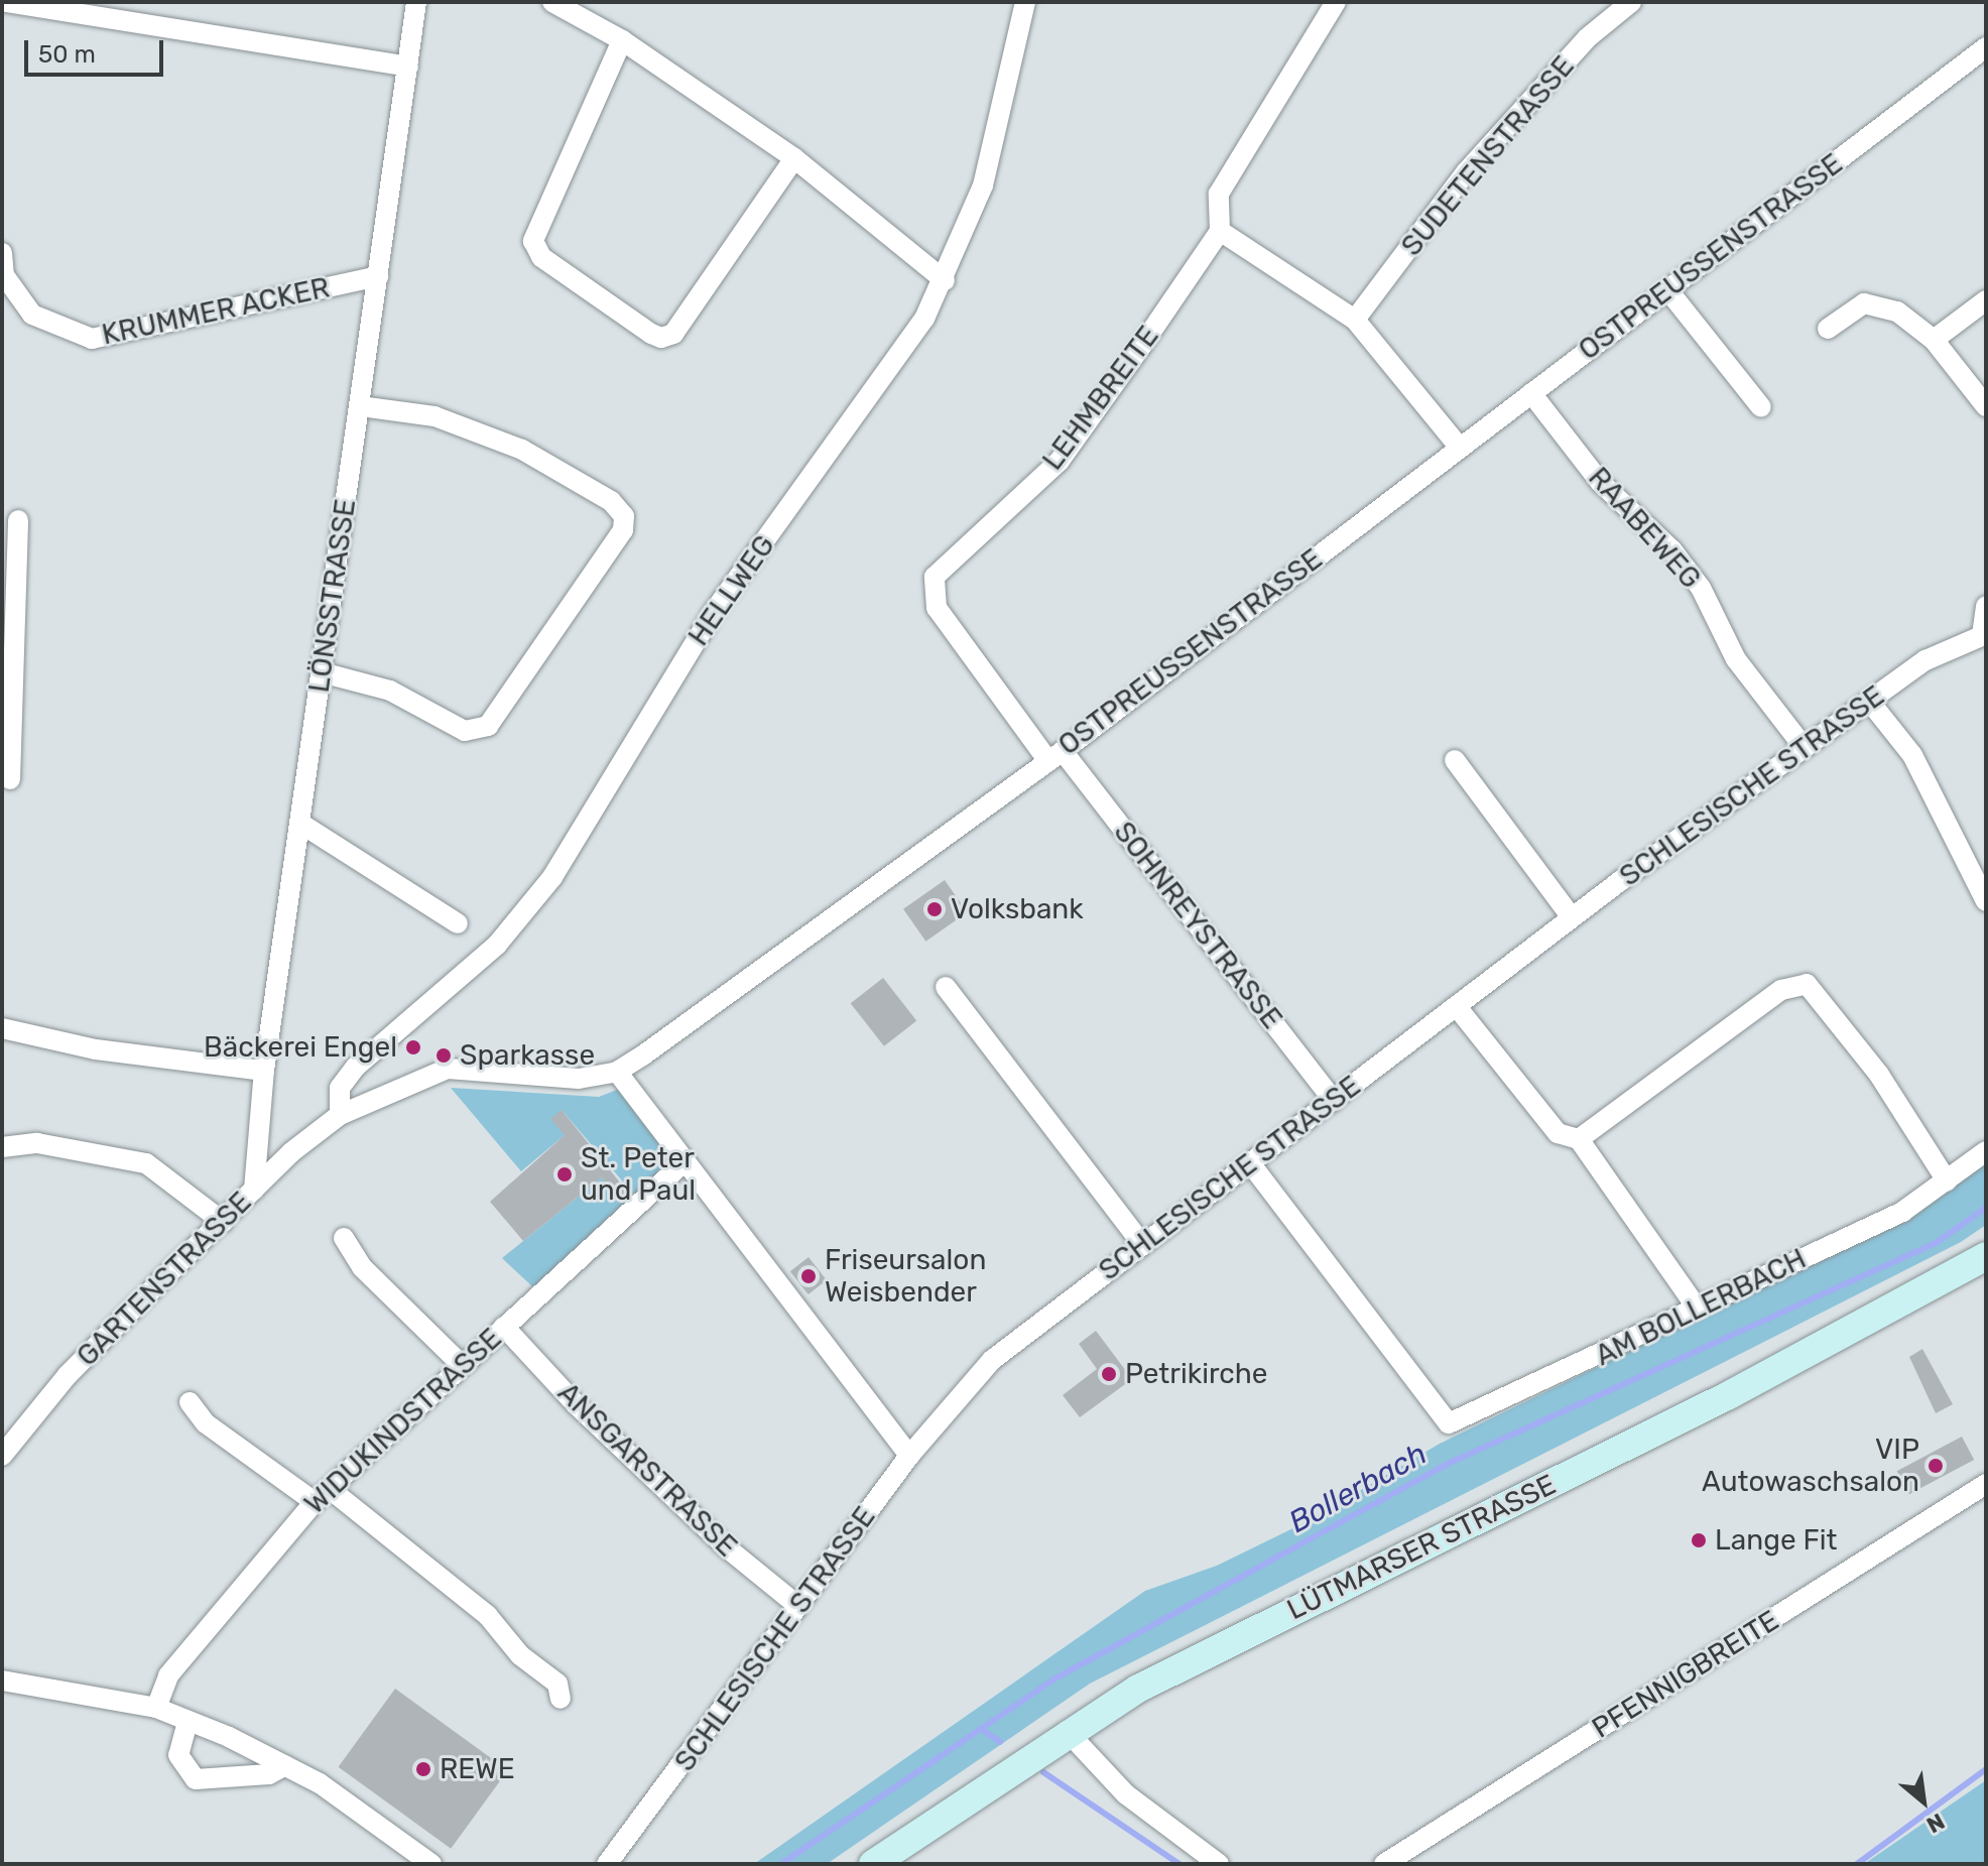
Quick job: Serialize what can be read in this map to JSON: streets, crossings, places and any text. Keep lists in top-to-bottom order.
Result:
{
  "streets": {
    "main road": ["LÜTMARSER STRASSE"],
    "street": [
      "SUDETENSTRASSE",
      "OSTPREUSSENSTRASSE",
      "KRUMMER ACKER",
      "LEHMBREITE",
      "RAABEWEG",
      "HELLWEG",
      "LÖNSSTRASSE",
      "SCHLESISCHE STRASSE",
      "SOHNREYSTRASSE",
      "GARTENSTRASSE",
      "AM BOLLERBACH",
      "WIDUKINDSTRASSE",
      "ANSGARSTRASSE",
      "PFENNIGBREITE"
    ]
  },
  "crossings": [
    ["OSTPREUSSENSTRASSE", "LEHMBREITE"],
    ["OSTPREUSSENSTRASSE", "RAABEWEG"],
    ["OSTPREUSSENSTRASSE", "HELLWEG"],
    ["OSTPREUSSENSTRASSE", "SOHNREYSTRASSE"],
    ["OSTPREUSSENSTRASSE", "GARTENSTRASSE"],
    ["KRUMMER ACKER", "LÖNSSTRASSE"],
    ["LEHMBREITE", "SOHNREYSTRASSE"],
    ["RAABEWEG", "SCHLESISCHE STRASSE"],
    ["HELLWEG", "GARTENSTRASSE"],
    ["LÖNSSTRASSE", "GARTENSTRASSE"],
    ["SCHLESISCHE STRASSE", "SOHNREYSTRASSE"],
    ["SCHLESISCHE STRASSE", "AM BOLLERBACH"],
    ["SCHLESISCHE STRASSE", "ANSGARSTRASSE"],
    ["WIDUKINDSTRASSE", "ANSGARSTRASSE"]
  ],
  "water": ["Bollerbach"],
  "places": [
    "Volksbank",
    "Bäckerei Engel",
    "Sparkasse",
    "St. Peter und Paul",
    "Friseursalon Weisbender",
    "Petrikirche",
    "VIP Autowaschsalon",
    "Lange Fit",
    "REWE"
  ],
  "scale_bar": "50 m",
  "north": "bottom right"
}
